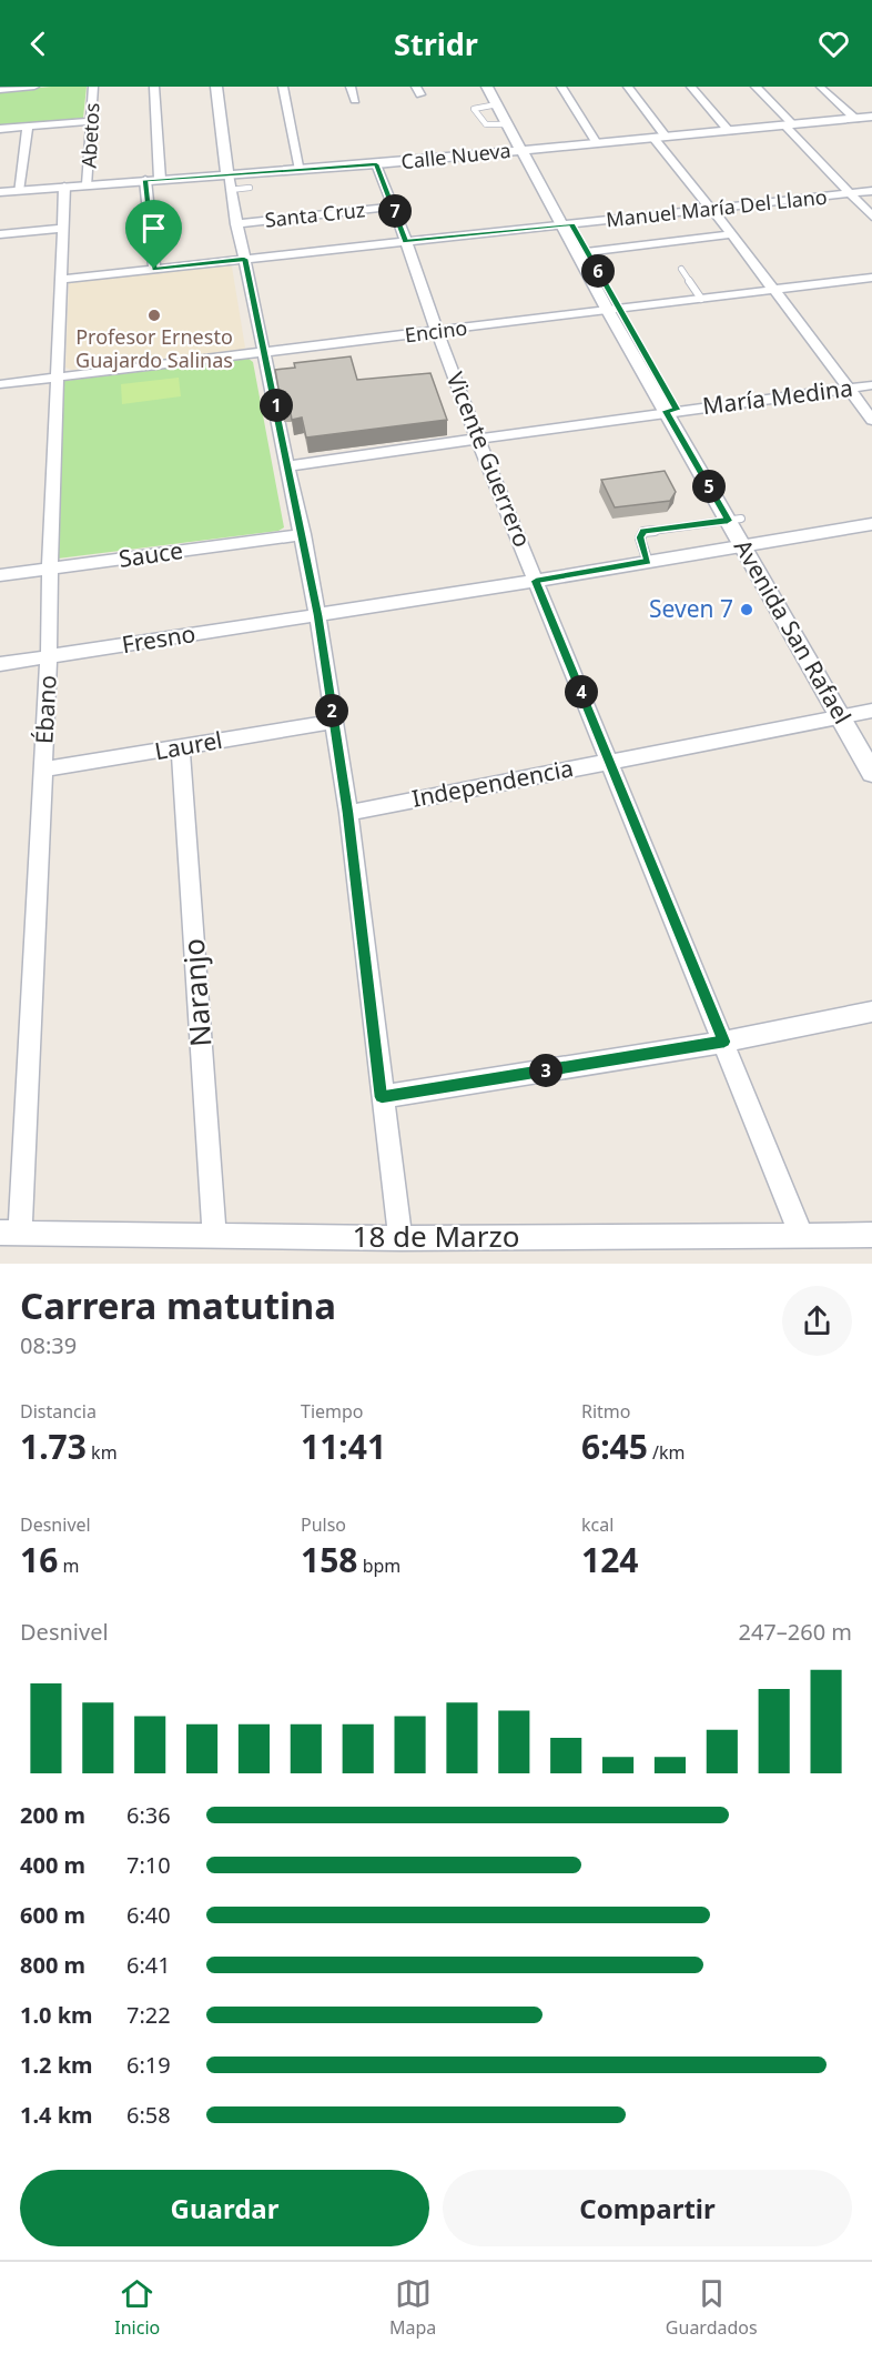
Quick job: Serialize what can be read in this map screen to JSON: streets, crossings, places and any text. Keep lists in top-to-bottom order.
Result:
{
  "streets": {
    "street": [
      "Abetos",
      "Calle Nueva",
      "Manuel María Del Llano",
      "Santa Cruz",
      "Encino",
      "María Medina",
      "Vicente Guerrero",
      "Sauce",
      "Avenida San Rafael",
      "Fresno",
      "Ébano",
      "Laurel",
      "Independencia",
      "Naranjo",
      "18 de Marzo"
    ]
  },
  "crossings": [
    ["Abetos", "Calle Nueva"],
    ["Calle Nueva", "Vicente Guerrero"],
    ["Calle Nueva", "Avenida San Rafael"],
    ["Calle Nueva", "Ébano"],
    ["Manuel María Del Llano", "Vicente Guerrero"],
    ["Manuel María Del Llano", "Avenida San Rafael"],
    ["Manuel María Del Llano", "Ébano"],
    ["Santa Cruz", "Vicente Guerrero"],
    ["Encino", "Vicente Guerrero"],
    ["Encino", "Avenida San Rafael"],
    ["Encino", "Ébano"],
    ["María Medina", "Vicente Guerrero"],
    ["María Medina", "Avenida San Rafael"],
    ["Vicente Guerrero", "Fresno"],
    ["Vicente Guerrero", "Independencia"],
    ["Vicente Guerrero", "18 de Marzo"],
    ["Sauce", "Ébano"],
    ["Avenida San Rafael", "Fresno"],
    ["Avenida San Rafael", "Independencia"],
    ["Fresno", "Ébano"],
    ["Ébano", "Laurel"],
    ["Ébano", "18 de Marzo"],
    ["Laurel", "Naranjo"],
    ["Naranjo", "18 de Marzo"]
  ],
  "places": ["Profesor Ernesto Guajardo Salinas", "Seven 7"],
  "page": {
    "header": "Stridr",
    "pins": [
      "7",
      "6",
      "1",
      "5",
      "4",
      "2",
      "3"
    ],
    "heading": ["Carrera matutina", "08:39"],
    "stats": [
      ["Distancia", "1.73 km"],
      ["Tiempo", "11:41"],
      ["Ritmo", "6:45 /km"],
      ["Desnivel", "16 m"],
      ["Pulso", "158 bpm"],
      ["kcal", "124"]
    ],
    "chart": ["Desnivel", "247–260 m"],
    "list": [
      {
        "name": "200 m",
        "note": "6:36"
      },
      {
        "name": "400 m",
        "note": "7:10"
      },
      {
        "name": "600 m",
        "note": "6:40"
      },
      {
        "name": "800 m",
        "note": "6:41"
      },
      {
        "name": "1.0 km",
        "note": "7:22"
      },
      {
        "name": "1.2 km",
        "note": "6:19"
      },
      {
        "name": "1.4 km",
        "note": "6:58"
      }
    ],
    "buttons": ["Guardar", "Compartir"],
    "tabs": ["Inicio", "Mapa", "Guardados"]
  }
}
